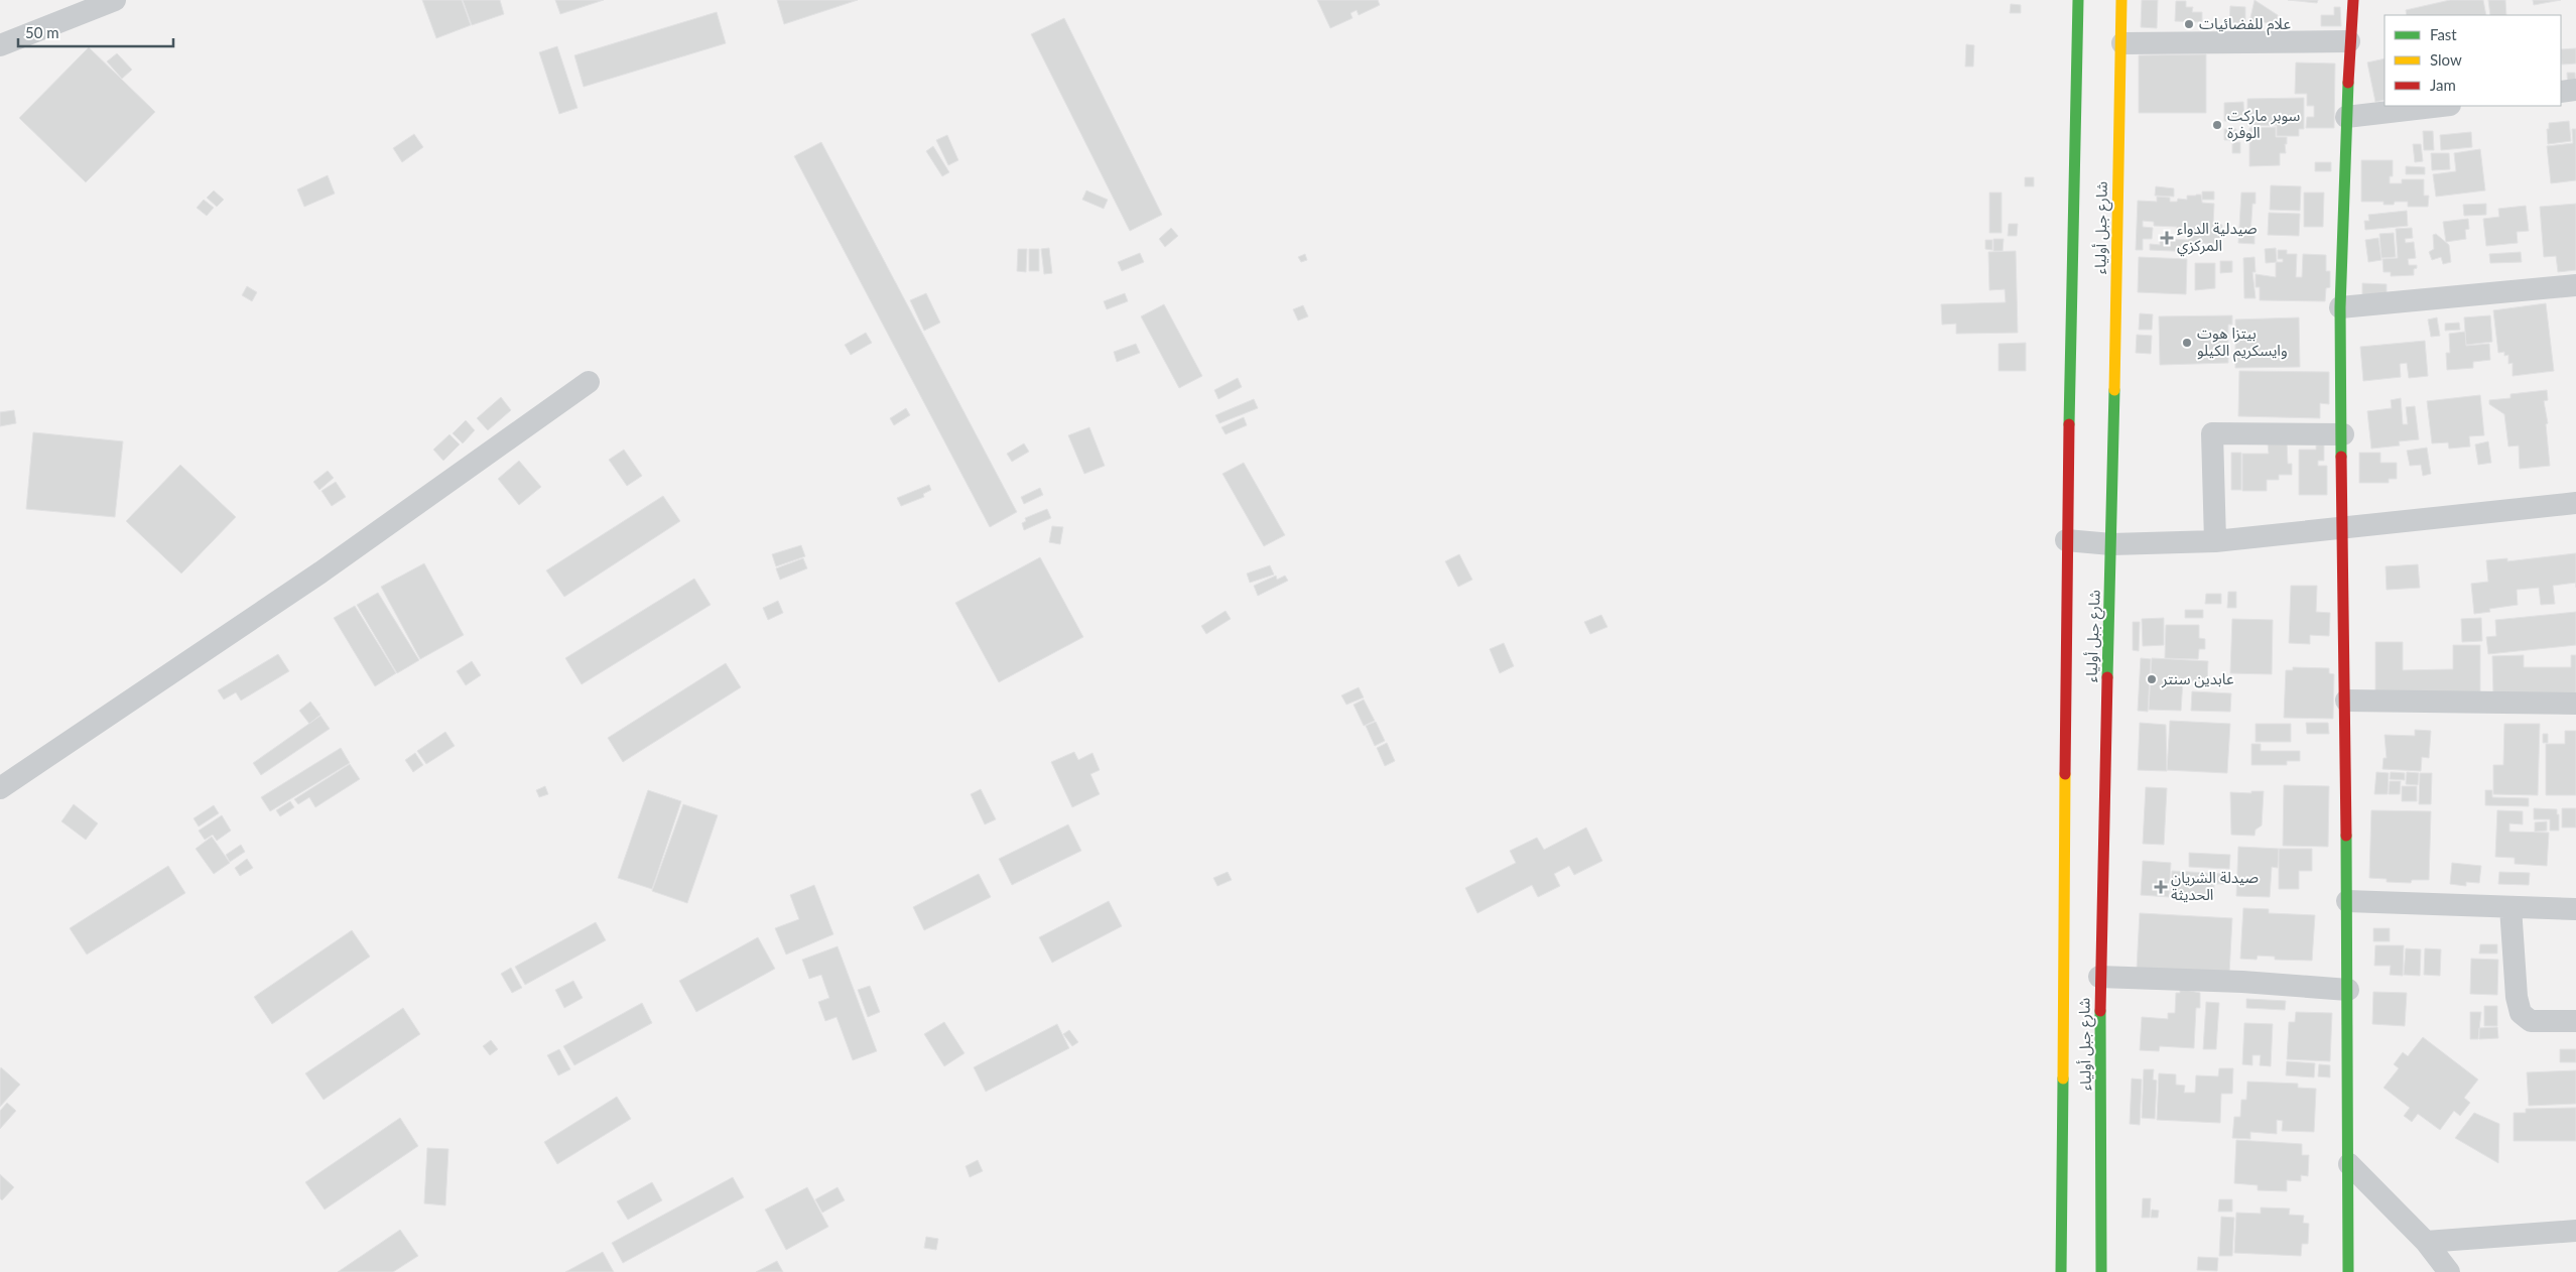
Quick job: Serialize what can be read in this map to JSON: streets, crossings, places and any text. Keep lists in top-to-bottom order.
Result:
{
  "streets": {
    "main road": ["شارع جبل أولياء"]
  },
  "places": {
    "other": [
      "علام للفضائيات",
      "سوبر ماركت الوفرة",
      "بيتزا هوت وايسكريم الكيلو",
      "عابدين سنتر"
    ],
    "health": ["صيدلية الدواء المركزي", "صيدلة الشريان الحديثة"]
  },
  "legend": ["Fast", "Slow", "Jam"],
  "scale_bar": "50 m"
}
